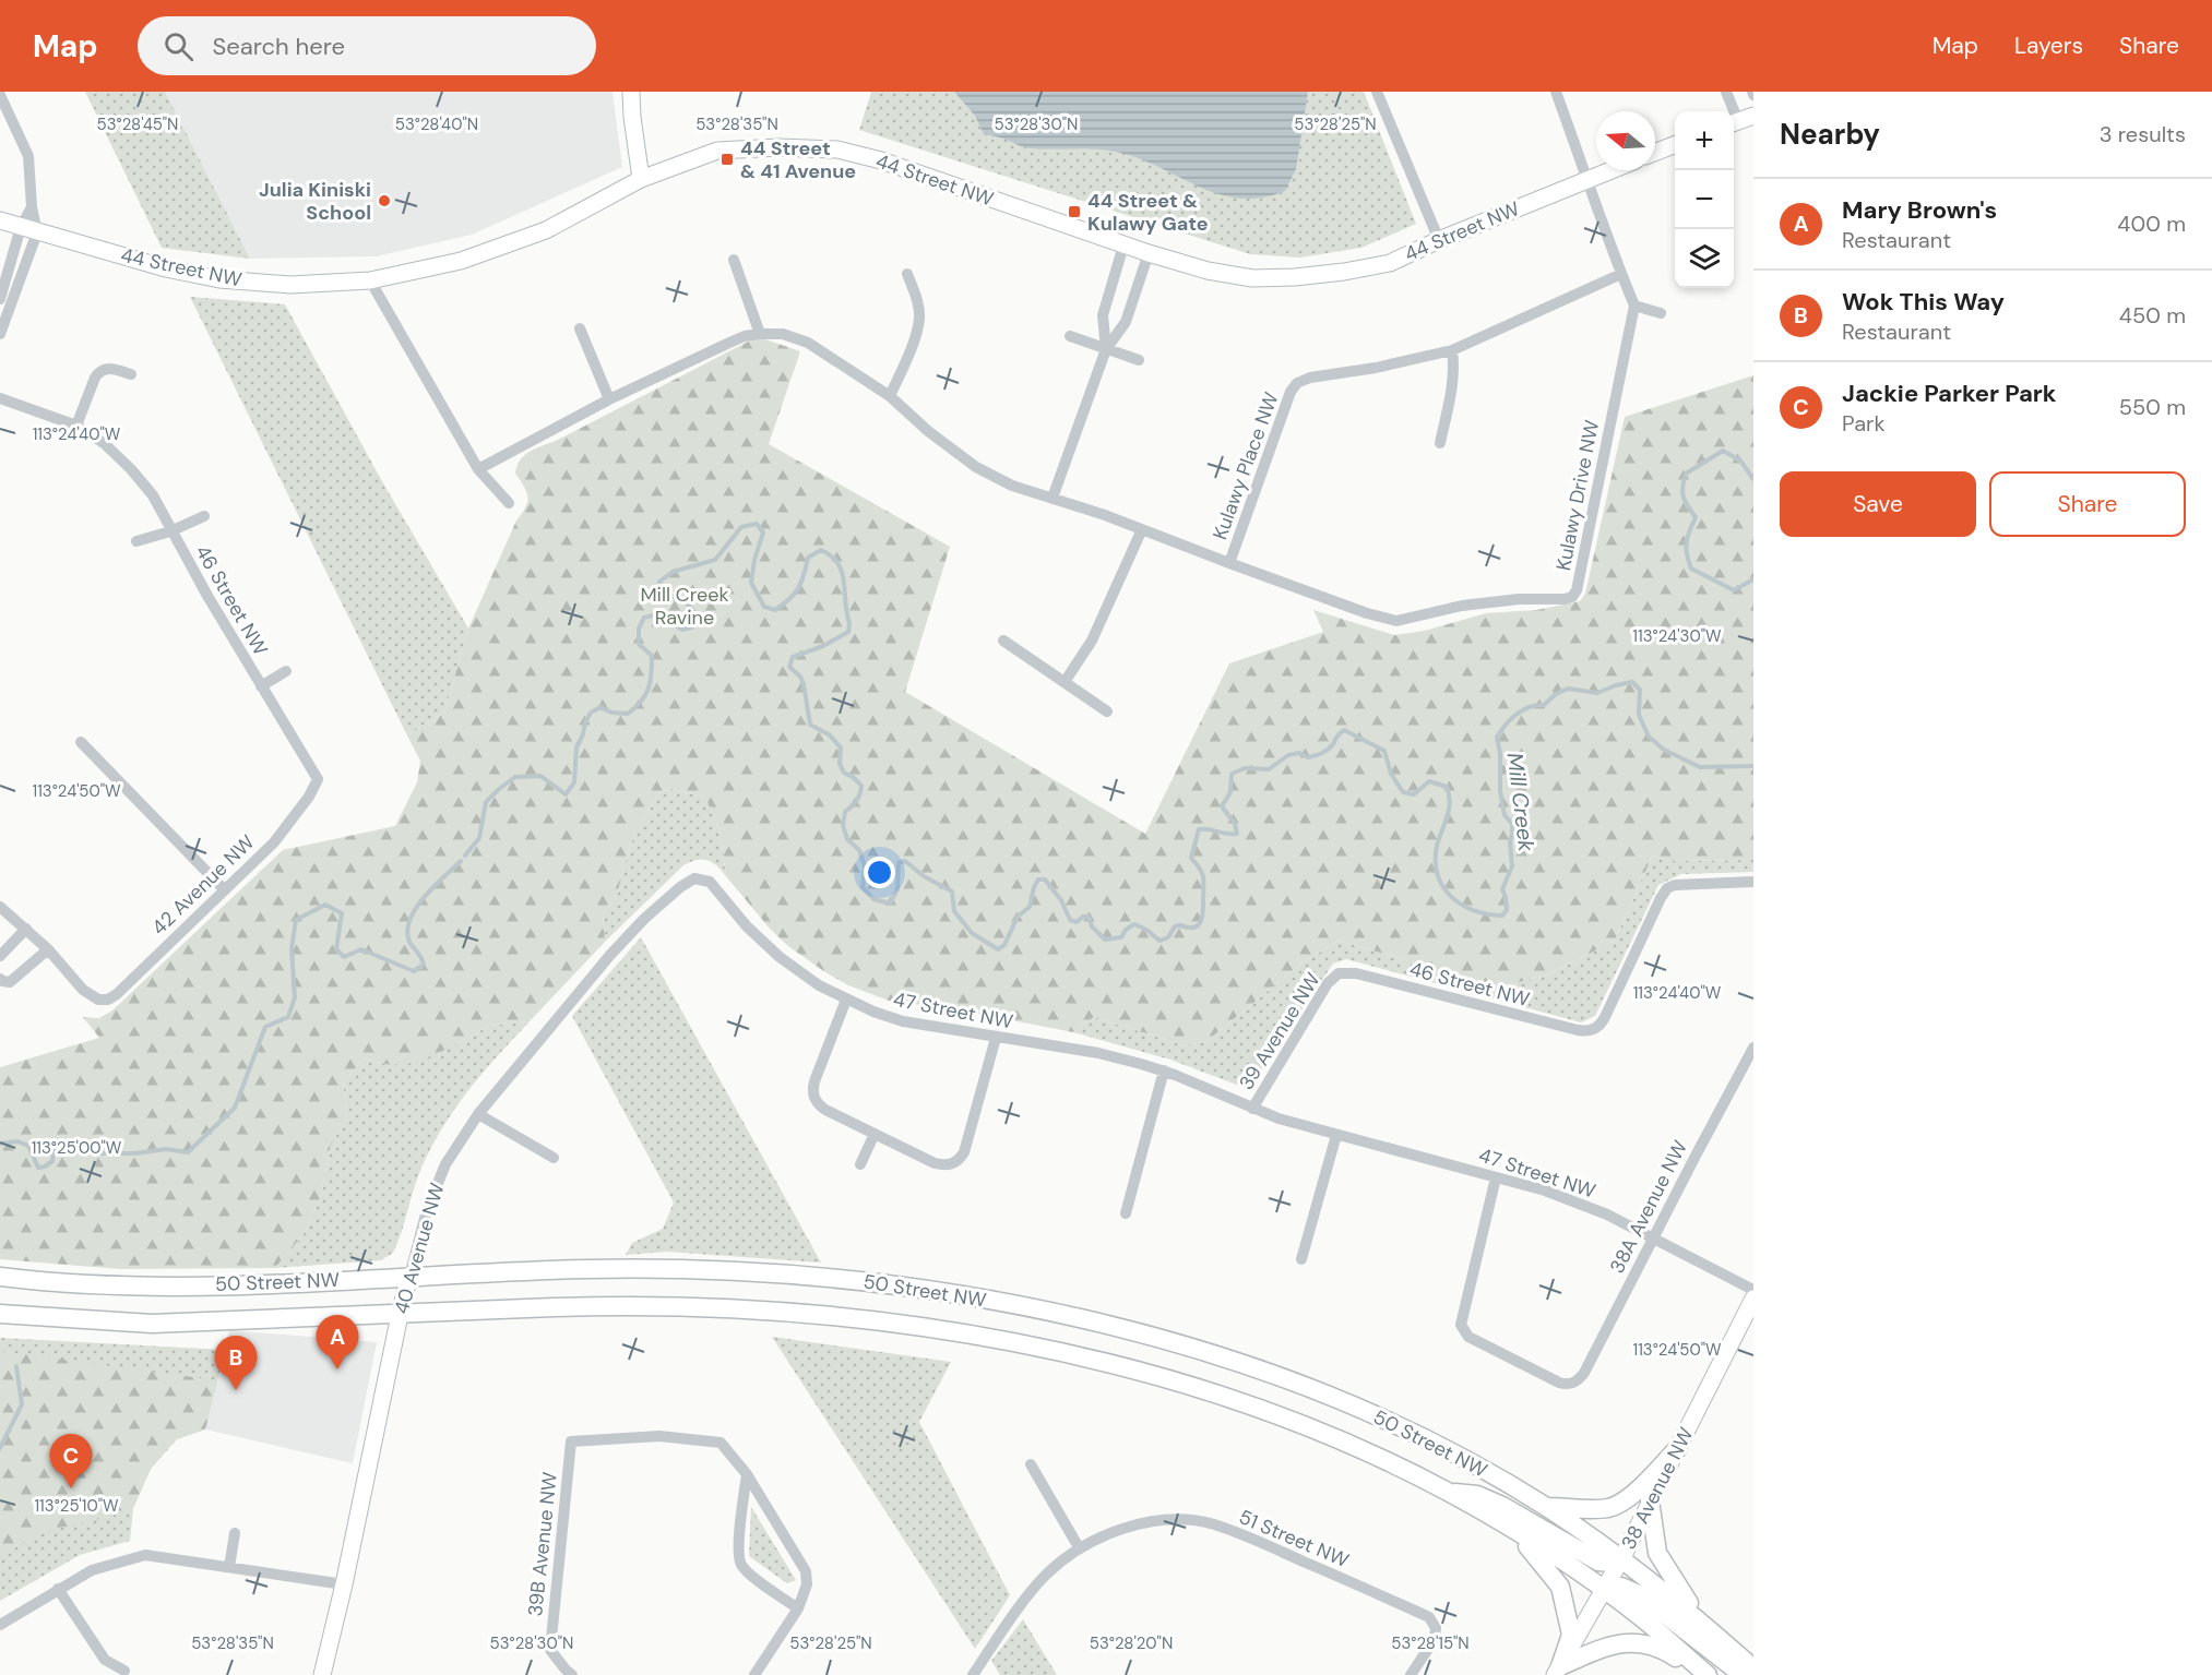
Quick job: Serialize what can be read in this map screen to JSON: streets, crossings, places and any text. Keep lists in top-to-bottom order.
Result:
{
  "streets": {
    "main road": ["50 Street NW"],
    "street": [
      "44 Street NW",
      "Kulawy Place NW",
      "Kulawy Drive NW",
      "46 Street NW",
      "42 Avenue NW",
      "47 Street NW",
      "39 Avenue NW",
      "38A Avenue NW",
      "40 Avenue NW",
      "38 Avenue NW",
      "51 Street NW",
      "39B Avenue NW"
    ]
  },
  "crossings": [
    ["Kulawy Place NW", "Kulawy Drive NW"],
    ["46 Street NW", "42 Avenue NW"],
    ["46 Street NW", "39 Avenue NW"],
    ["47 Street NW", "39 Avenue NW"],
    ["47 Street NW", "38A Avenue NW"],
    ["47 Street NW", "40 Avenue NW"],
    ["40 Avenue NW", "50 Street NW"],
    ["50 Street NW", "38 Avenue NW"]
  ],
  "water": ["Mill Creek"],
  "parks": ["Mill Creek Ravine"],
  "places": {
    "transit": ["44 Street & 41 Avenue", "44 Street & Kulawy Gate"],
    "other": ["Julia Kiniski School"]
  },
  "north": "left",
  "page": {
    "header": "Map",
    "search": "Search here",
    "nav": ["Map", "Layers", "Share"],
    "heading": ["Nearby", "3 results"],
    "map_buttons": ["+", "−"],
    "list": [
      {
        "mark": "A",
        "name": "Mary Brown's",
        "note": "Restaurant",
        "value": "400 m"
      },
      {
        "mark": "B",
        "name": "Wok This Way",
        "note": "Restaurant",
        "value": "450 m"
      },
      {
        "mark": "C",
        "name": "Jackie Parker Park",
        "note": "Park",
        "value": "550 m"
      }
    ],
    "buttons": ["Save", "Share"],
    "pins": ["A", "B", "C"]
  },
  "coordinates": [
    "53°28'45\"N",
    "53°28'40\"N",
    "53°28'35\"N",
    "53°28'30\"N",
    "53°28'25\"N",
    "113°24'40\"W",
    "113°24'30\"W",
    "113°24'50\"W",
    "113°25'00\"W",
    "113°25'10\"W",
    "53°28'20\"N",
    "53°28'15\"N"
  ]
}
